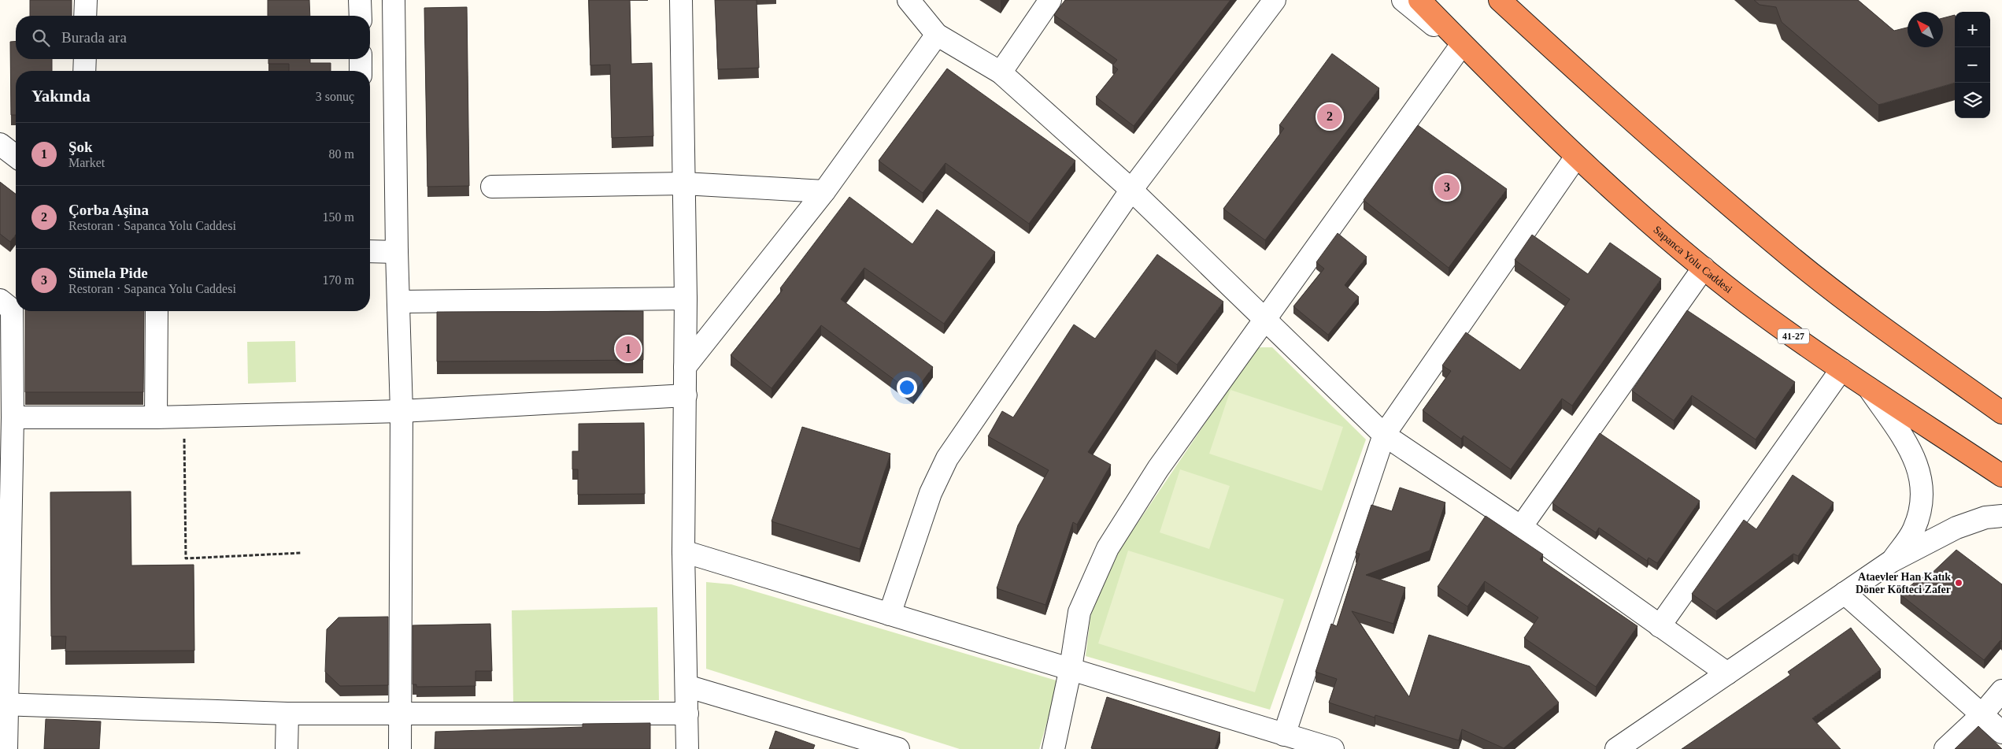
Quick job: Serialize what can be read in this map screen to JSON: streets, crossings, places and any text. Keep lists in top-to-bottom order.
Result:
{
  "streets": {
    "highway": ["Sapanca Yolu Caddesi", "41-27"]
  },
  "places": ["Ataevler Han Katık Döner Köfteci Zafer"],
  "north": "top left",
  "page": {
    "map_buttons": ["+", "−"],
    "search": "Burada ara",
    "heading": ["Yakında", "3 sonuç"],
    "pins": ["2", "3", "1"],
    "list": [
      {
        "mark": "1",
        "name": "Şok",
        "note": "Market",
        "value": "80 m"
      },
      {
        "mark": "2",
        "name": "Çorba Aşina",
        "note": "Restoran · Sapanca Yolu Caddesi",
        "value": "150 m"
      },
      {
        "mark": "3",
        "name": "Sümela Pide",
        "note": "Restoran · Sapanca Yolu Caddesi",
        "value": "170 m"
      }
    ]
  }
}
